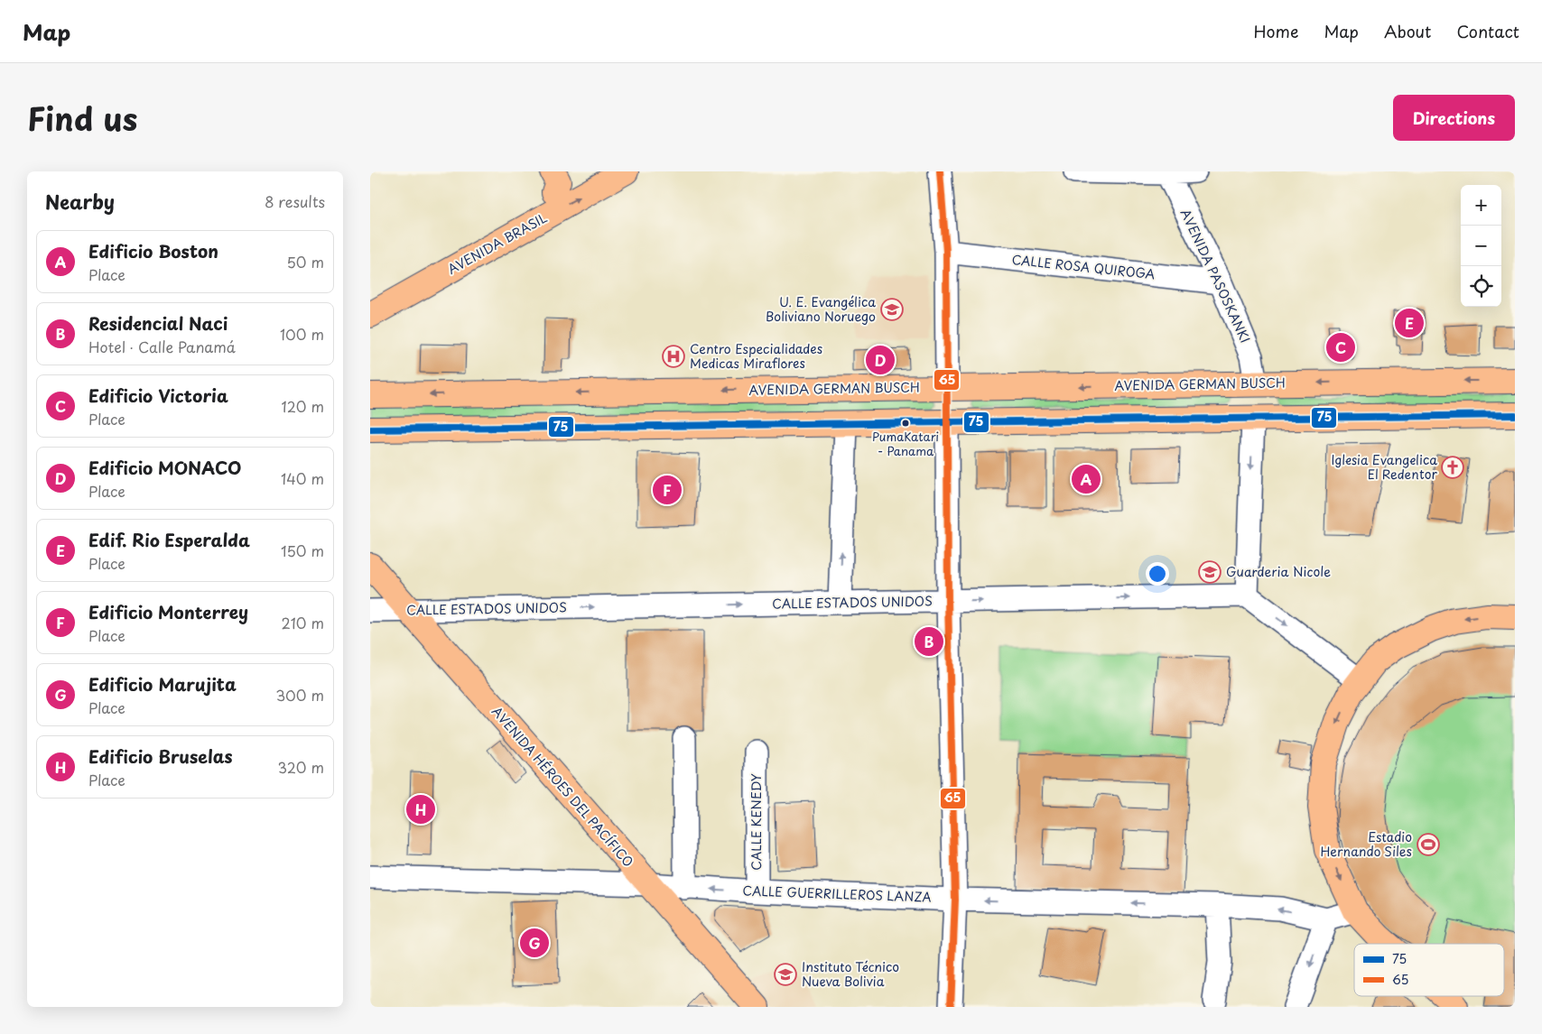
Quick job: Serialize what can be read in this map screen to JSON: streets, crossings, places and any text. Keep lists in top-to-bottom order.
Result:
{
  "streets": {
    "main road": ["AVENIDA BRASIL", "AVENIDA GERMAN BUSCH", "AVENIDA HÉROES DEL PACÍFICO"],
    "street": [
      "CALLE ROSA QUIROGA",
      "AVENIDA PASOSKANKI",
      "CALLE ESTADOS UNIDOS",
      "CALLE KENEDY",
      "CALLE GUERRILLEROS LANZA"
    ]
  },
  "crossings": [
    ["CALLE ROSA QUIROGA", "AVENIDA PASOSKANKI"],
    ["AVENIDA PASOSKANKI", "AVENIDA GERMAN BUSCH"],
    ["CALLE ESTADOS UNIDOS", "AVENIDA HÉROES DEL PACÍFICO"],
    ["AVENIDA HÉROES DEL PACÍFICO", "CALLE GUERRILLEROS LANZA"],
    ["CALLE KENEDY", "CALLE GUERRILLEROS LANZA"]
  ],
  "one_way": ["CALLE ESTADOS UNIDOS", "CALLE GUERRILLEROS LANZA"],
  "places": {
    "school or university": ["U. E. Evangélica Boliviano Noruego", "Guarderia Nicole", "Instituto Técnico Nueva Bolivia"],
    "hospital": ["Centro Especialidades Medicas Miraflores"],
    "other": ["PumaKatari - Panama"],
    "church": ["Iglesia Evangelica El Redentor"],
    "sports": ["Estadio Hernando Siles"]
  },
  "lines": ["transit line 65", "transit line 75"],
  "legend": ["75", "65"],
  "page": {
    "header": "Map",
    "nav": [
      "Home",
      "Map",
      "About",
      "Contact"
    ],
    "title": "Find us",
    "buttons": "Directions",
    "heading": ["Nearby", "8 results"],
    "map_buttons": ["+", "−"],
    "list": [
      {
        "mark": "A",
        "name": "Edificio Boston",
        "note": "Place",
        "value": "50 m"
      },
      {
        "mark": "B",
        "name": "Residencial Naci",
        "note": "Hotel · Calle Panamá",
        "value": "100 m"
      },
      {
        "mark": "C",
        "name": "Edificio Victoria",
        "note": "Place",
        "value": "120 m"
      },
      {
        "mark": "D",
        "name": "Edificio MONACO",
        "note": "Place",
        "value": "140 m"
      },
      {
        "mark": "E",
        "name": "Edif. Rio Esperalda",
        "note": "Place",
        "value": "150 m"
      },
      {
        "mark": "F",
        "name": "Edificio Monterrey",
        "note": "Place",
        "value": "210 m"
      },
      {
        "mark": "G",
        "name": "Edificio Marujita",
        "note": "Place",
        "value": "300 m"
      },
      {
        "mark": "H",
        "name": "Edificio Bruselas",
        "note": "Place",
        "value": "320 m"
      }
    ],
    "pins": [
      "E",
      "C",
      "D",
      "A",
      "F",
      "B",
      "H",
      "G"
    ]
  }
}
